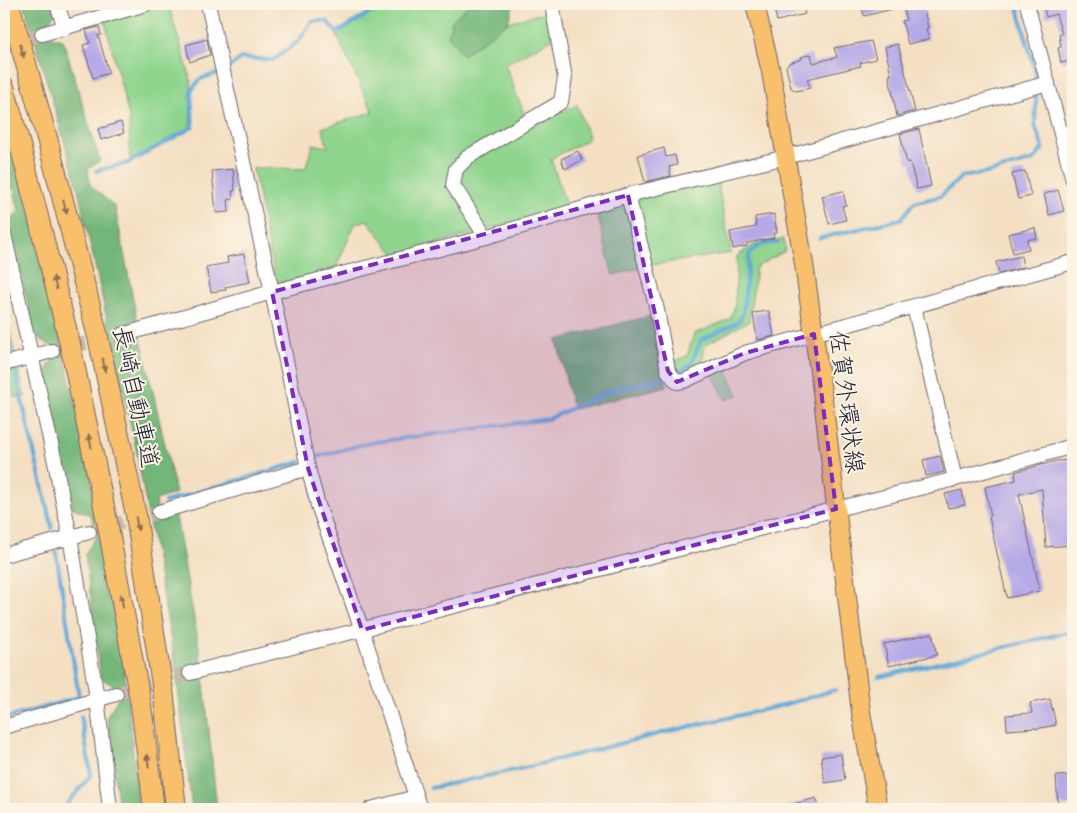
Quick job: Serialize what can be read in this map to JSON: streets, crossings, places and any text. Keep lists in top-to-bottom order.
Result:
{
  "streets": {
    "highway": ["長崎自動車道"],
    "main road": ["佐賀外環状線"]
  }
}
